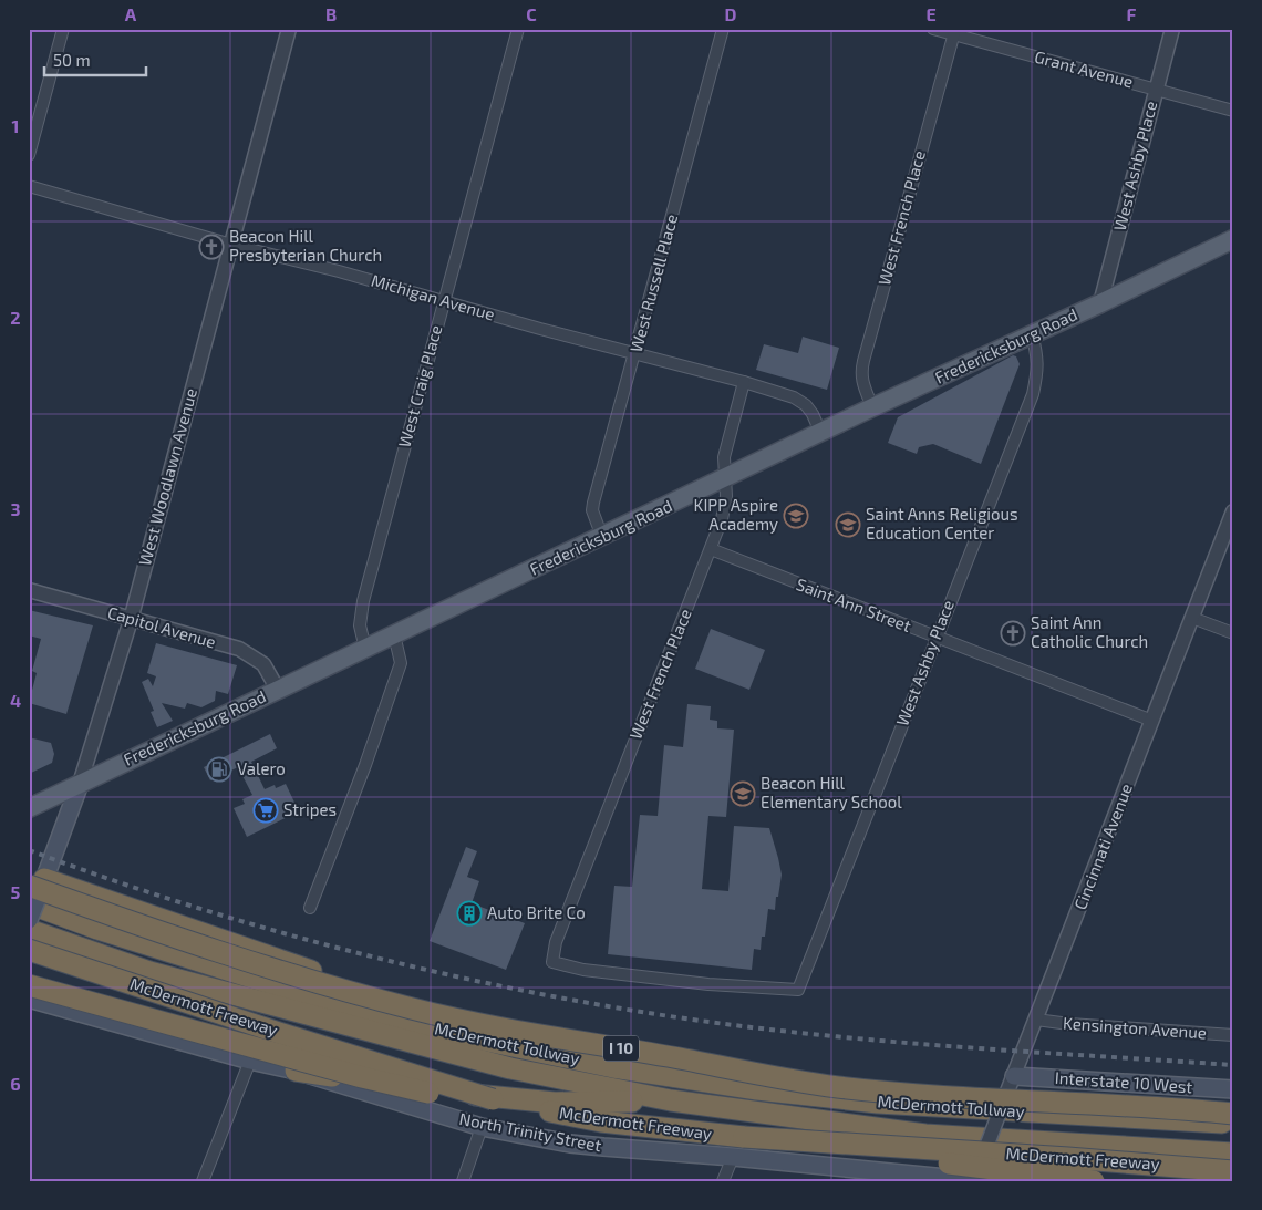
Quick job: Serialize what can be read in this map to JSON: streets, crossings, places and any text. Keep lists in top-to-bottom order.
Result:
{
  "streets": {
    "highway": ["McDermott Freeway", "McDermott Tollway", "I 10"],
    "main road": [
      "Fredericksburg Road",
      "West Woodlawn Avenue",
      "Interstate 10 West",
      "North Trinity Street"
    ],
    "street": [
      "Grant Avenue",
      "West Ashby Place",
      "West French Place",
      "West Russell Place",
      "Michigan Avenue",
      "West Craig Place",
      "Saint Ann Street",
      "Capitol Avenue",
      "Cincinnati Avenue",
      "Kensington Avenue"
    ]
  },
  "crossings": [
    ["Grant Avenue", "West Ashby Place"],
    ["Grant Avenue", "West French Place"],
    ["West Ashby Place", "West French Place"],
    ["West Ashby Place", "Fredericksburg Road"],
    ["West Ashby Place", "Saint Ann Street"],
    ["West French Place", "Michigan Avenue"],
    ["West French Place", "Fredericksburg Road"],
    ["West French Place", "Saint Ann Street"],
    ["West Russell Place", "Michigan Avenue"],
    ["West Russell Place", "Fredericksburg Road"],
    ["Michigan Avenue", "Fredericksburg Road"],
    ["Michigan Avenue", "West Craig Place"],
    ["Michigan Avenue", "West Woodlawn Avenue"],
    ["Fredericksburg Road", "West Craig Place"],
    ["Fredericksburg Road", "West Woodlawn Avenue"],
    ["Fredericksburg Road", "Capitol Avenue"],
    ["West Woodlawn Avenue", "Capitol Avenue"],
    ["West Woodlawn Avenue", "McDermott Tollway"],
    ["West Woodlawn Avenue", "I 10"],
    ["Saint Ann Street", "Cincinnati Avenue"],
    ["Cincinnati Avenue", "Kensington Avenue"],
    ["Cincinnati Avenue", "Interstate 10 West"],
    ["Cincinnati Avenue", "North Trinity Street"],
    ["McDermott Tollway", "I 10"]
  ],
  "places": {
    "church": ["Beacon Hill Presbyterian Church", "Saint Ann Catholic Church"],
    "school or university": ["KIPP Aspire Academy", "Saint Anns Religious Education Center", "Beacon Hill Elementary School"],
    "fuel station": ["Valero"],
    "supermarket": ["Stripes"],
    "building": ["Auto Brite Co"]
  },
  "scale_bar": "50 m",
  "grid": {
    "columns": [
      "A",
      "B",
      "C",
      "D",
      "E",
      "F"
    ],
    "rows": [
      "1",
      "2",
      "3",
      "4",
      "5",
      "6"
    ]
  }
}
